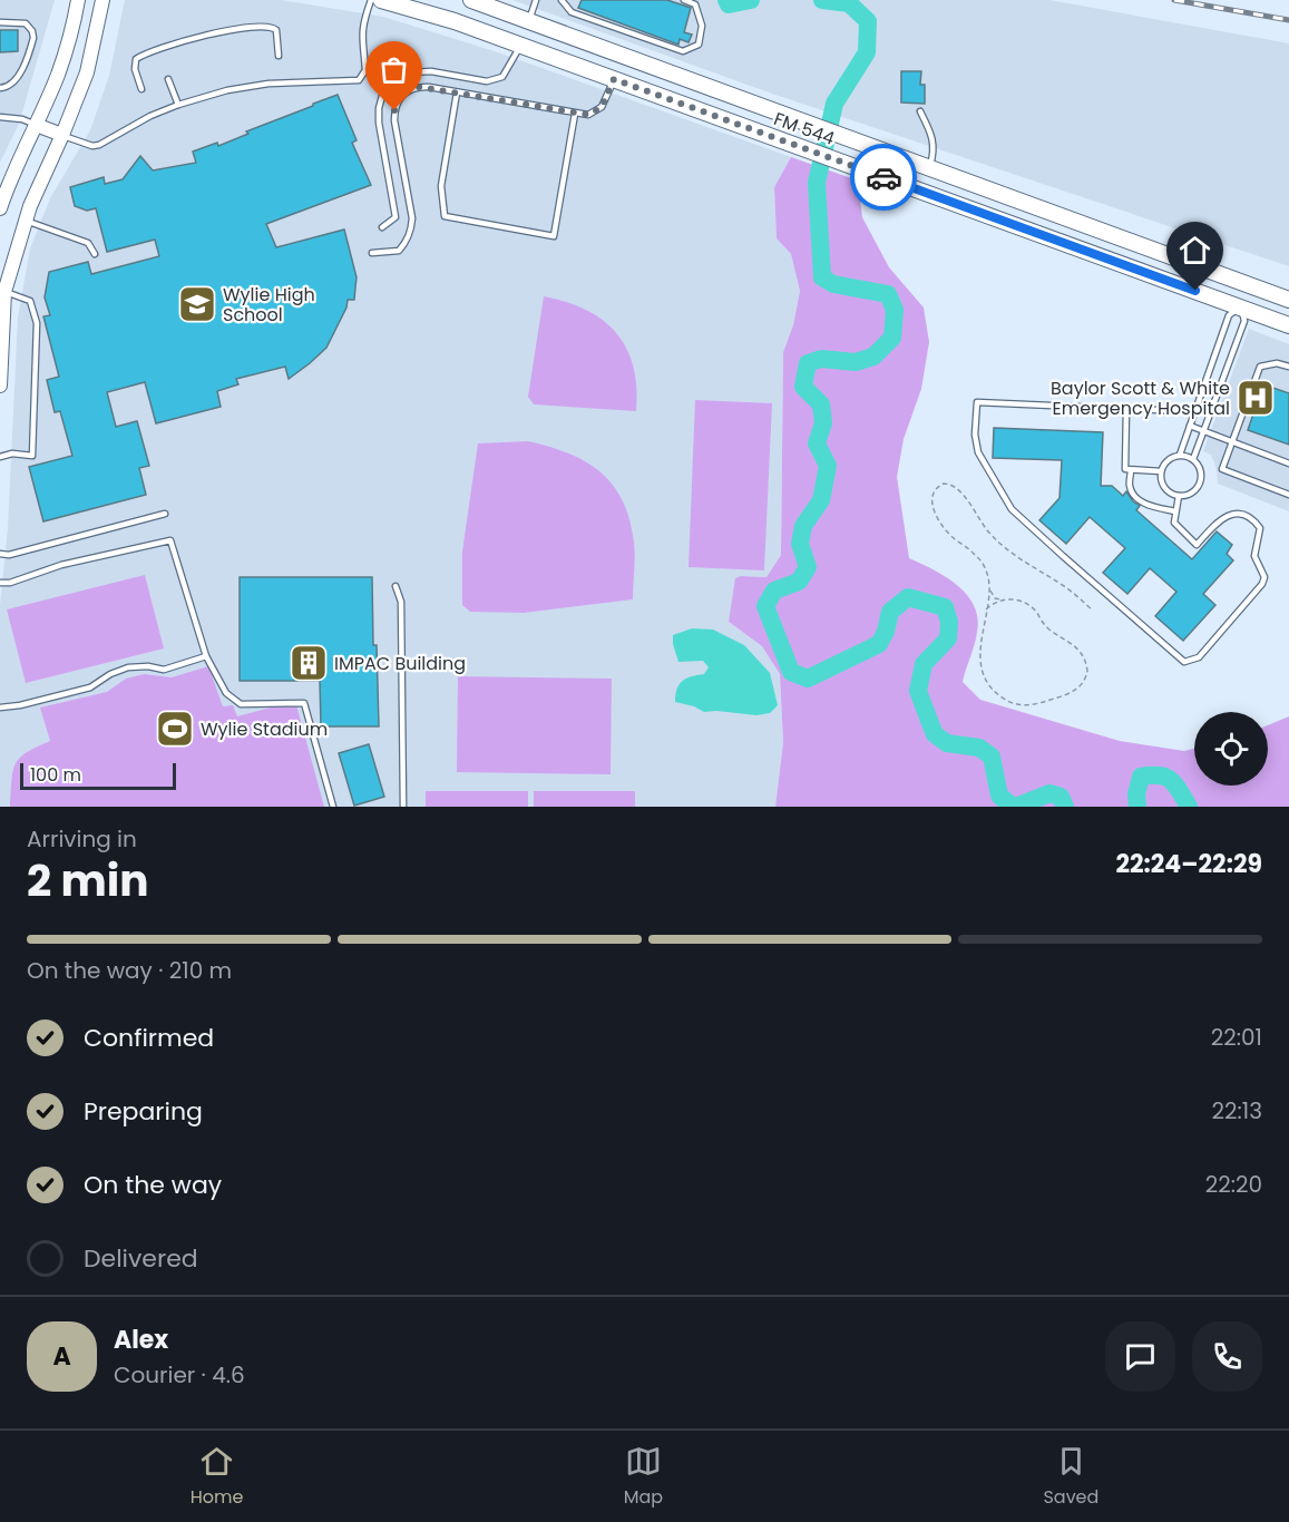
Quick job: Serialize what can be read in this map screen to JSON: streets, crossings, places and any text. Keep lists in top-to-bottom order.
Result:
{
  "streets": {
    "main road": ["FM 544"]
  },
  "places": {
    "school or university": ["Wylie High School"],
    "hospital": ["Baylor Scott & White Emergency Hospital"],
    "building": ["IMPAC Building"],
    "sports": ["Wylie Stadium"]
  },
  "scale_bar": "100 m",
  "page": {
    "scale": "100 m",
    "heading": ["2 min", "Arriving in", "22:24–22:29"],
    "panel": ["Alex", "Courier · 4.6"],
    "bar": "On the way · 210 m",
    "list": [
      ["Confirmed", "22:01"],
      ["Preparing", "22:13"],
      ["On the way", "22:20"],
      "Delivered"
    ],
    "round": "A",
    "tabs": ["Home", "Map", "Saved"]
  }
}
